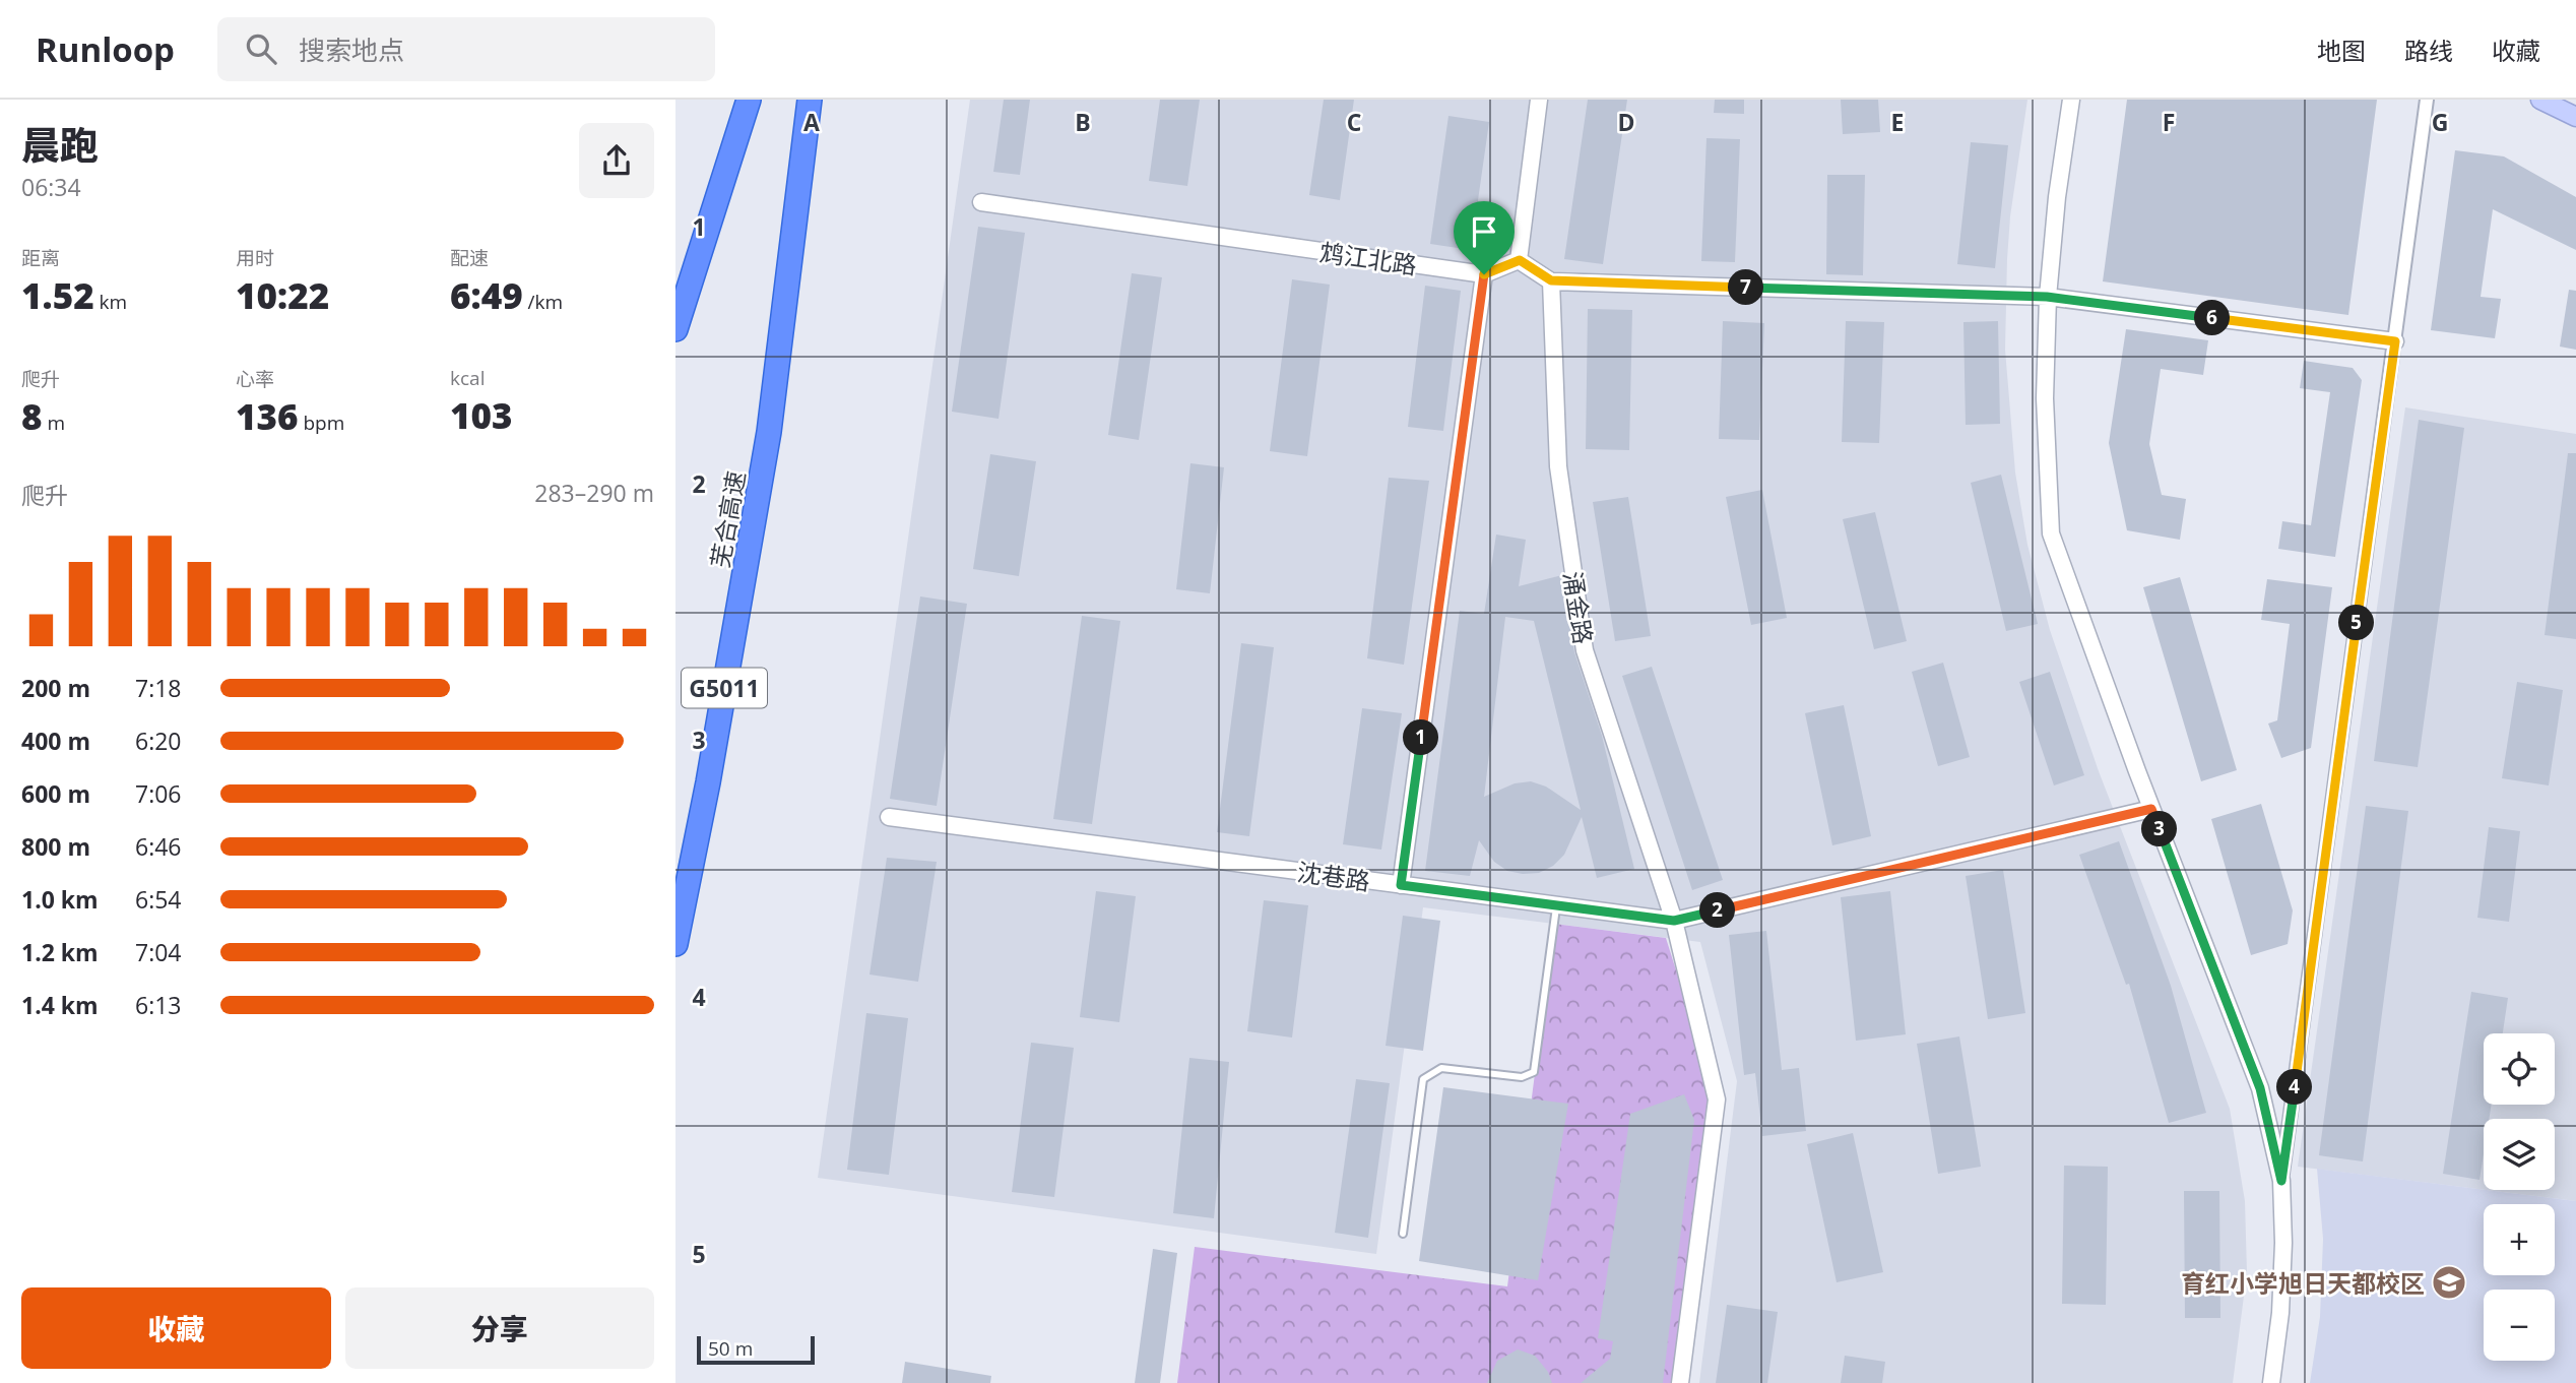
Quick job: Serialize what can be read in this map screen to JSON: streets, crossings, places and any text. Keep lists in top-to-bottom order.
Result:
{
  "streets": {
    "highway": ["芜合高速", "G5011"],
    "street": ["鸩江北路", "涌金路", "沈巷路"]
  },
  "crossings": [
    ["涌金路", "沈巷路"]
  ],
  "places": {
    "school or university": ["育红小学旭日天都校区"]
  },
  "scale_bar": "50 m",
  "page": {
    "header": "Runloop",
    "search": "搜索地点",
    "nav": ["地图", "路线", "收藏"],
    "heading": ["晨跑", "06:34"],
    "stats": [
      ["距离", "1.52 km"],
      ["用时", "10:22"],
      ["配速", "6:49 /km"],
      ["爬升", "8 m"],
      ["心率", "136 bpm"],
      ["kcal", "103"]
    ],
    "pins": [
      "7",
      "6",
      "5",
      "1",
      "3",
      "2",
      "4"
    ],
    "chart": ["爬升", "283–290 m"],
    "list": [
      {
        "name": "200 m",
        "note": "7:18"
      },
      {
        "name": "400 m",
        "note": "6:20"
      },
      {
        "name": "600 m",
        "note": "7:06"
      },
      {
        "name": "800 m",
        "note": "6:46"
      },
      {
        "name": "1.0 km",
        "note": "6:54"
      },
      {
        "name": "1.2 km",
        "note": "7:04"
      },
      {
        "name": "1.4 km",
        "note": "6:13"
      }
    ],
    "map_buttons": ["+", "−"],
    "buttons": ["收藏", "分享"],
    "scale": "50 m"
  },
  "grid": {
    "columns": [
      "A",
      "B",
      "C",
      "D",
      "E",
      "F",
      "G"
    ],
    "rows": [
      "1",
      "2",
      "3",
      "4",
      "5"
    ]
  }
}
